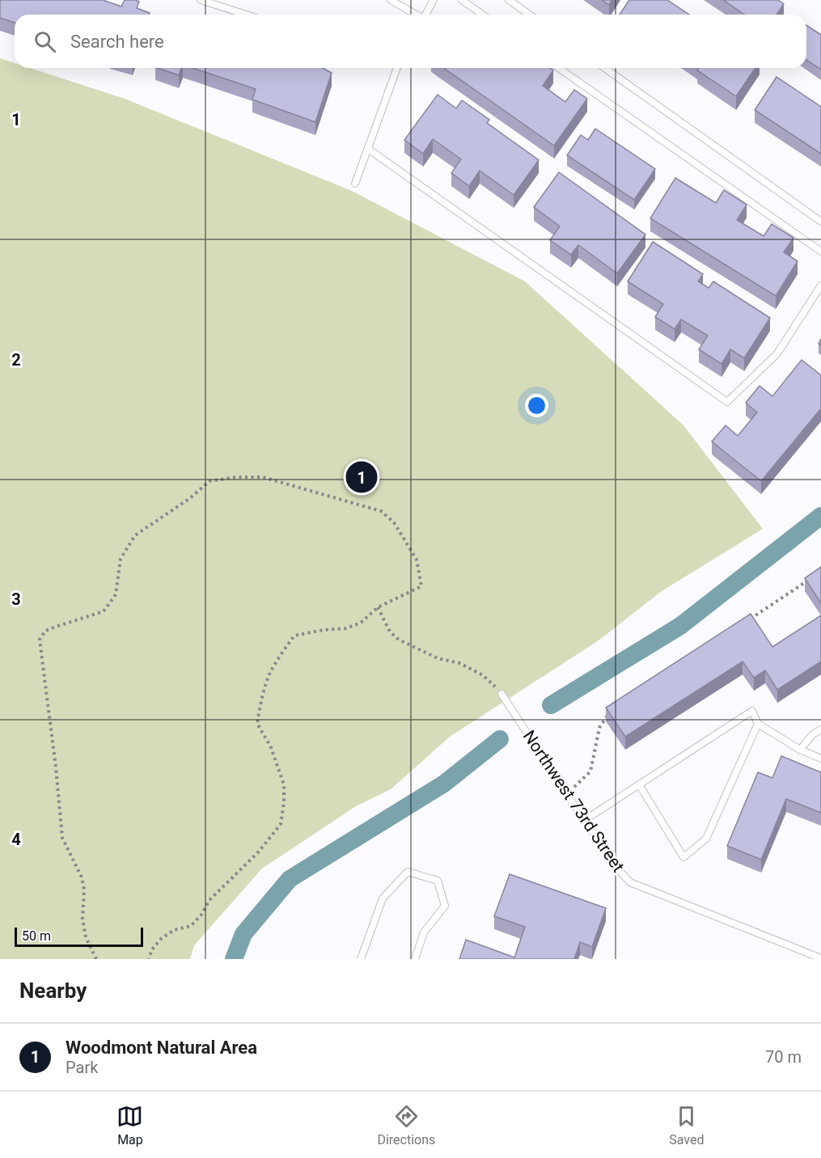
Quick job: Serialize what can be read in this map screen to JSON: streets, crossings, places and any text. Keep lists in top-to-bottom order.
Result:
{
  "streets": {
    "lane": ["Northwest 73rd Street"]
  },
  "scale_bar": "50 m",
  "page": {
    "search": "Search here",
    "pins": "1",
    "scale": "50 m",
    "heading": "Nearby",
    "list": [
      {
        "mark": "1",
        "name": "Woodmont Natural Area",
        "note": "Park",
        "value": "70 m"
      }
    ],
    "nav": ["Map", "Directions", "Saved"]
  },
  "grid": {
    "rows": [
      "1",
      "2",
      "3",
      "4"
    ]
  }
}
